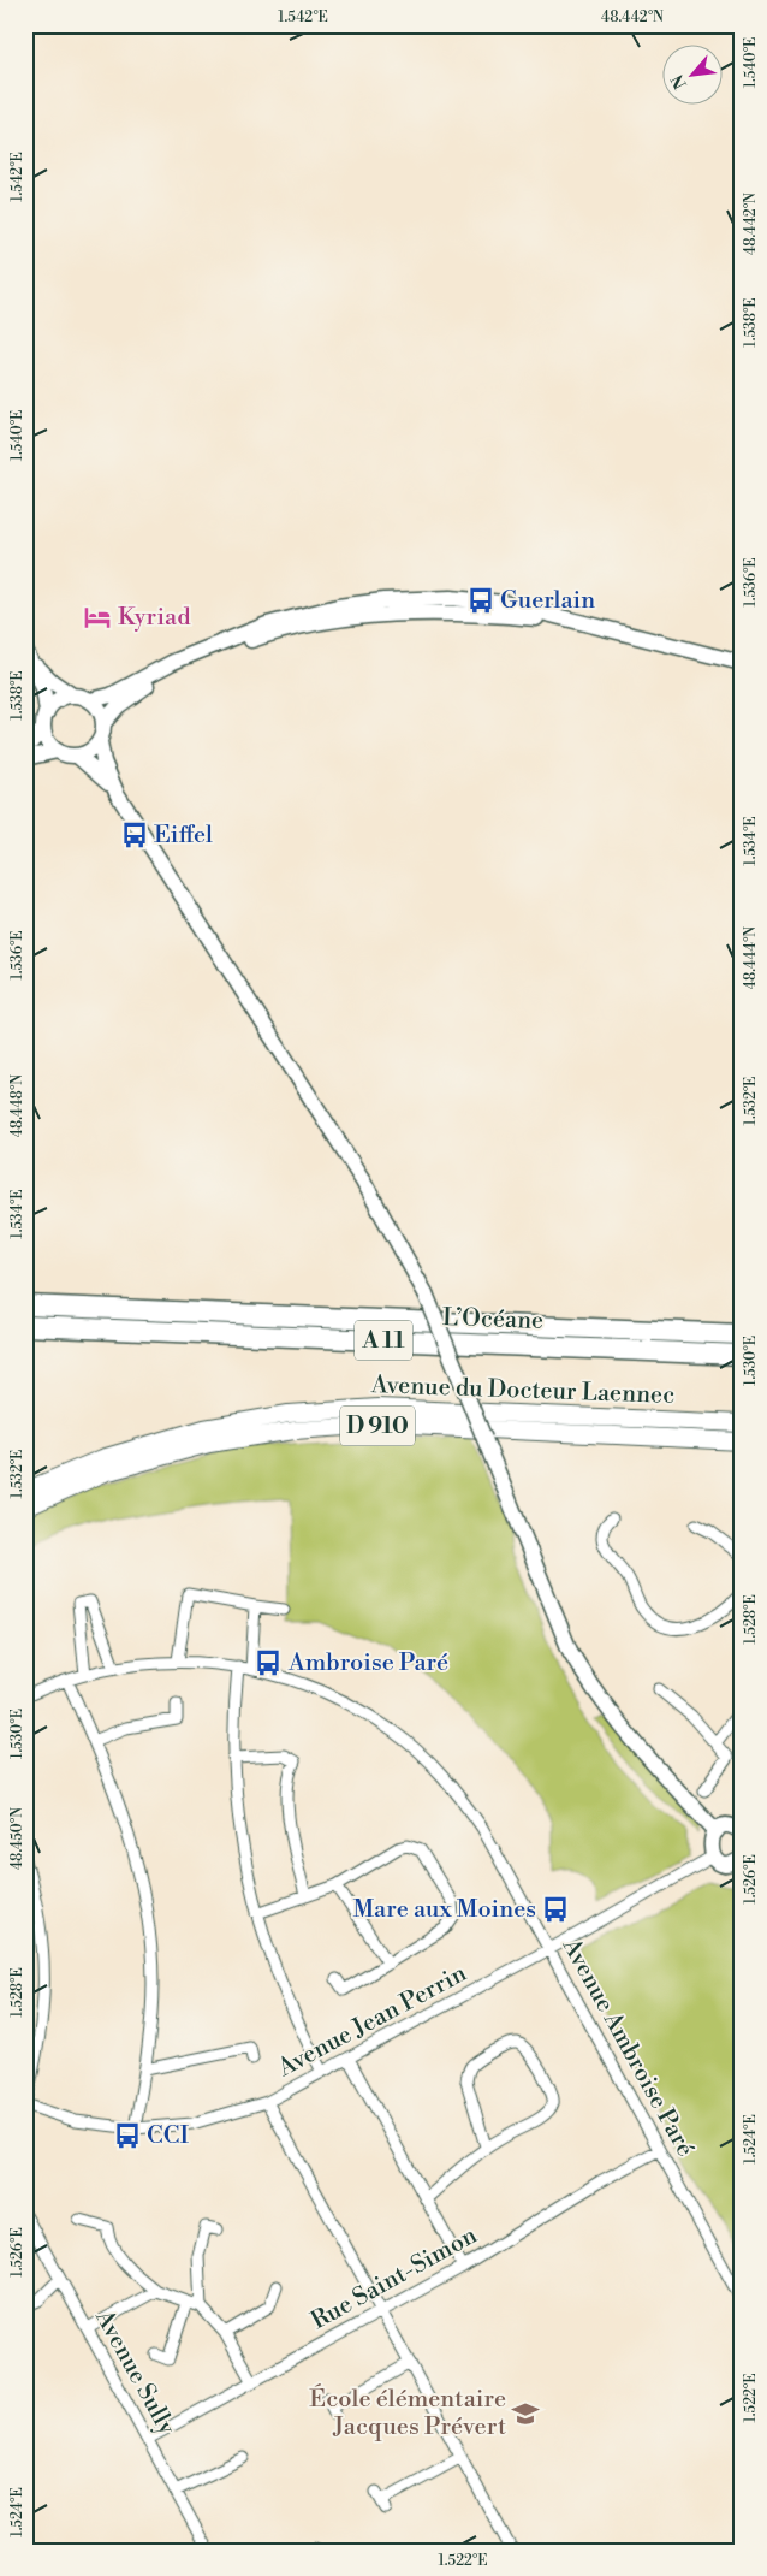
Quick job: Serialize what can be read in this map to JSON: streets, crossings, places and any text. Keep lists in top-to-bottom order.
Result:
{
  "streets": {
    "highway": ["L’Océane", "A 11"],
    "main road": ["Avenue du Docteur Laennec", "D 910"],
    "street": [
      "Avenue Jean Perrin",
      "Avenue Ambroise Paré",
      "Rue Saint-Simon",
      "Avenue Sully"
    ]
  },
  "crossings": [
    ["Avenue Jean Perrin", "Avenue Ambroise Paré"],
    ["Avenue Ambroise Paré", "Rue Saint-Simon"],
    ["Rue Saint-Simon", "Avenue Sully"]
  ],
  "places": {
    "bus stop": [
      "Guerlain",
      "Eiffel",
      "Ambroise Paré",
      "Mare aux Moines",
      "CCI"
    ],
    "hotel": ["Kyriad"],
    "school or university": ["École élémentaire Jacques Prévert"]
  },
  "north": "bottom left",
  "coordinates": [
    "1.542°E",
    "48.442°N",
    "1.540°E",
    "1.538°E",
    "1.536°E",
    "1.534°E",
    "48.444°N",
    "1.532°E",
    "48.448°N",
    "1.530°E",
    "1.528°E",
    "48.450°N",
    "1.526°E",
    "1.524°E",
    "1.522°E"
  ]
}
